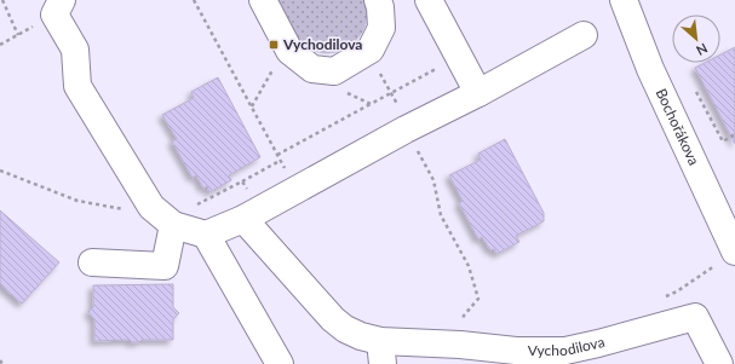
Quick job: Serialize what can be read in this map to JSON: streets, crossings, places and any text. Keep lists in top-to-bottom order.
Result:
{
  "streets": {
    "street": ["Bochořákova", "Vychodilova"]
  },
  "places": {
    "transit": ["Vychodilova"]
  },
  "north": "bottom right"
}
